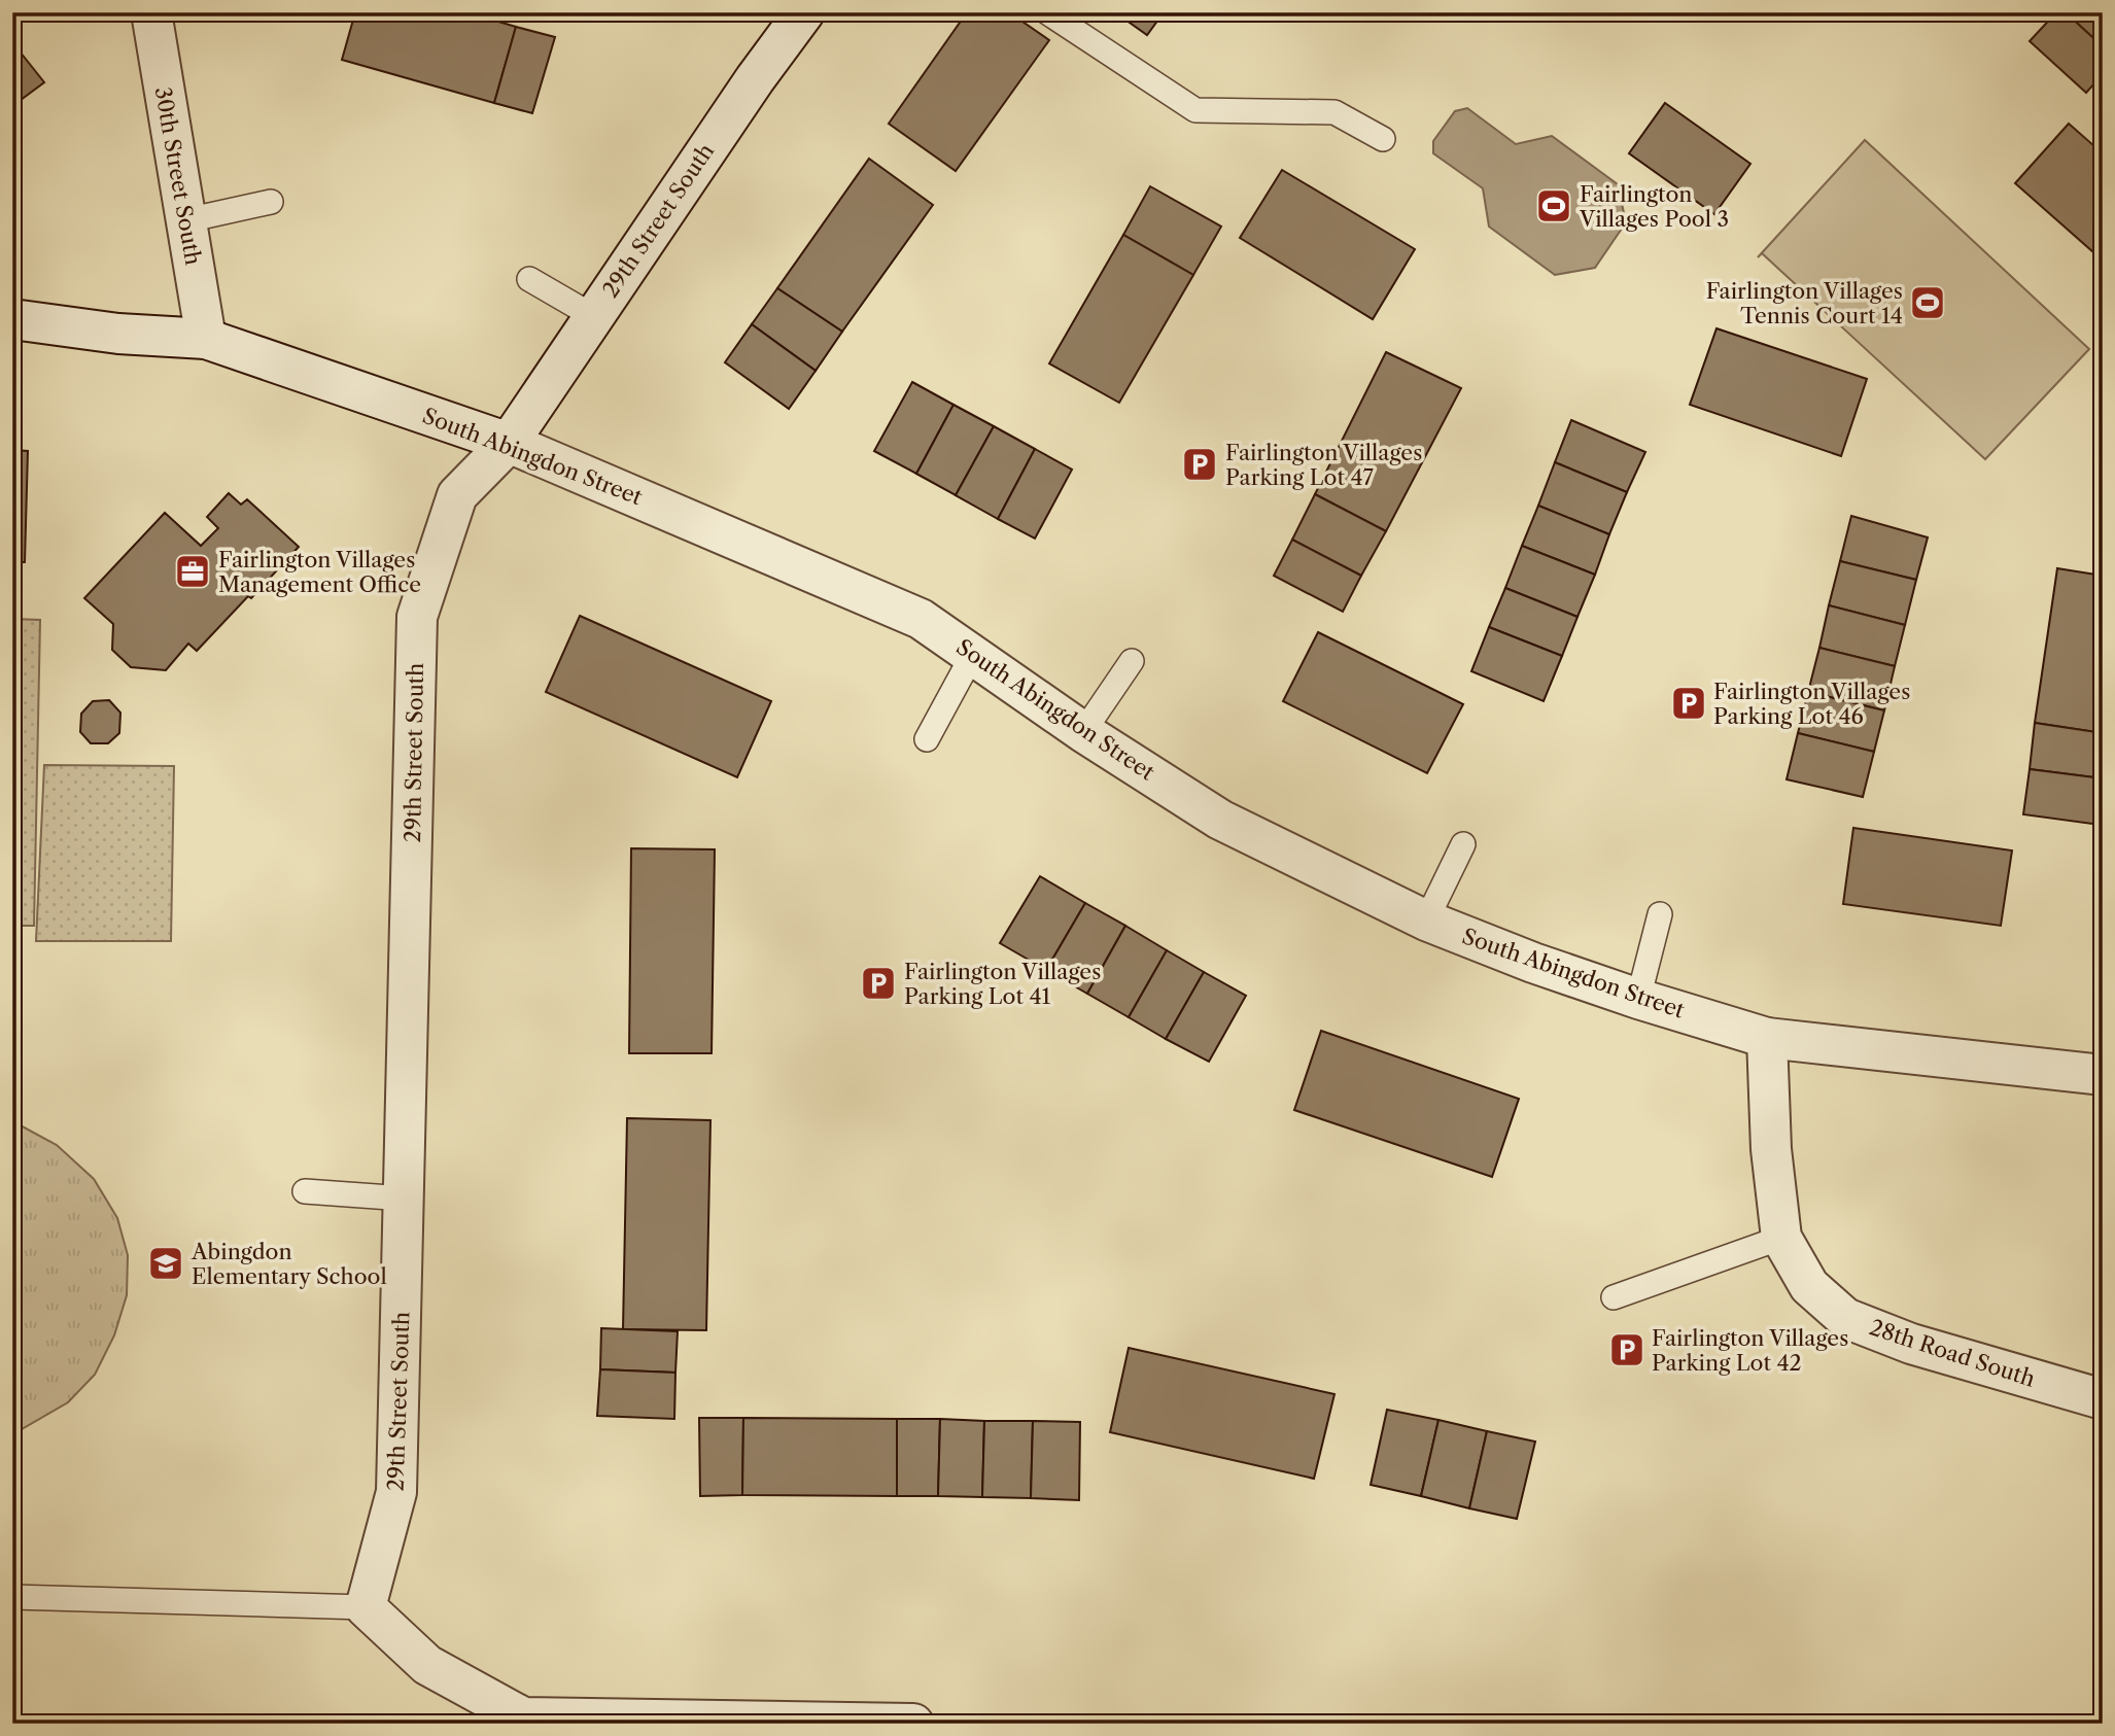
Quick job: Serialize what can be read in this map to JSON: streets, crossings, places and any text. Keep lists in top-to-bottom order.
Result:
{
  "streets": {
    "street": [
      "30th Street South",
      "29th Street South",
      "South Abingdon Street",
      "28th Road South"
    ]
  },
  "crossings": [
    ["30th Street South", "South Abingdon Street"],
    ["29th Street South", "South Abingdon Street"],
    ["South Abingdon Street", "28th Road South"]
  ],
  "places": {
    "sports": ["Fairlington Villages Pool 3", "Fairlington Villages Tennis Court 14"],
    "parking": [
      "Fairlington Villages Parking Lot 47",
      "Fairlington Villages Parking Lot 46",
      "Fairlington Villages Parking Lot 41",
      "Fairlington Villages Parking Lot 42"
    ],
    "office": ["Fairlington Villages Management Office"],
    "school or university": ["Abingdon Elementary School"]
  }
}
